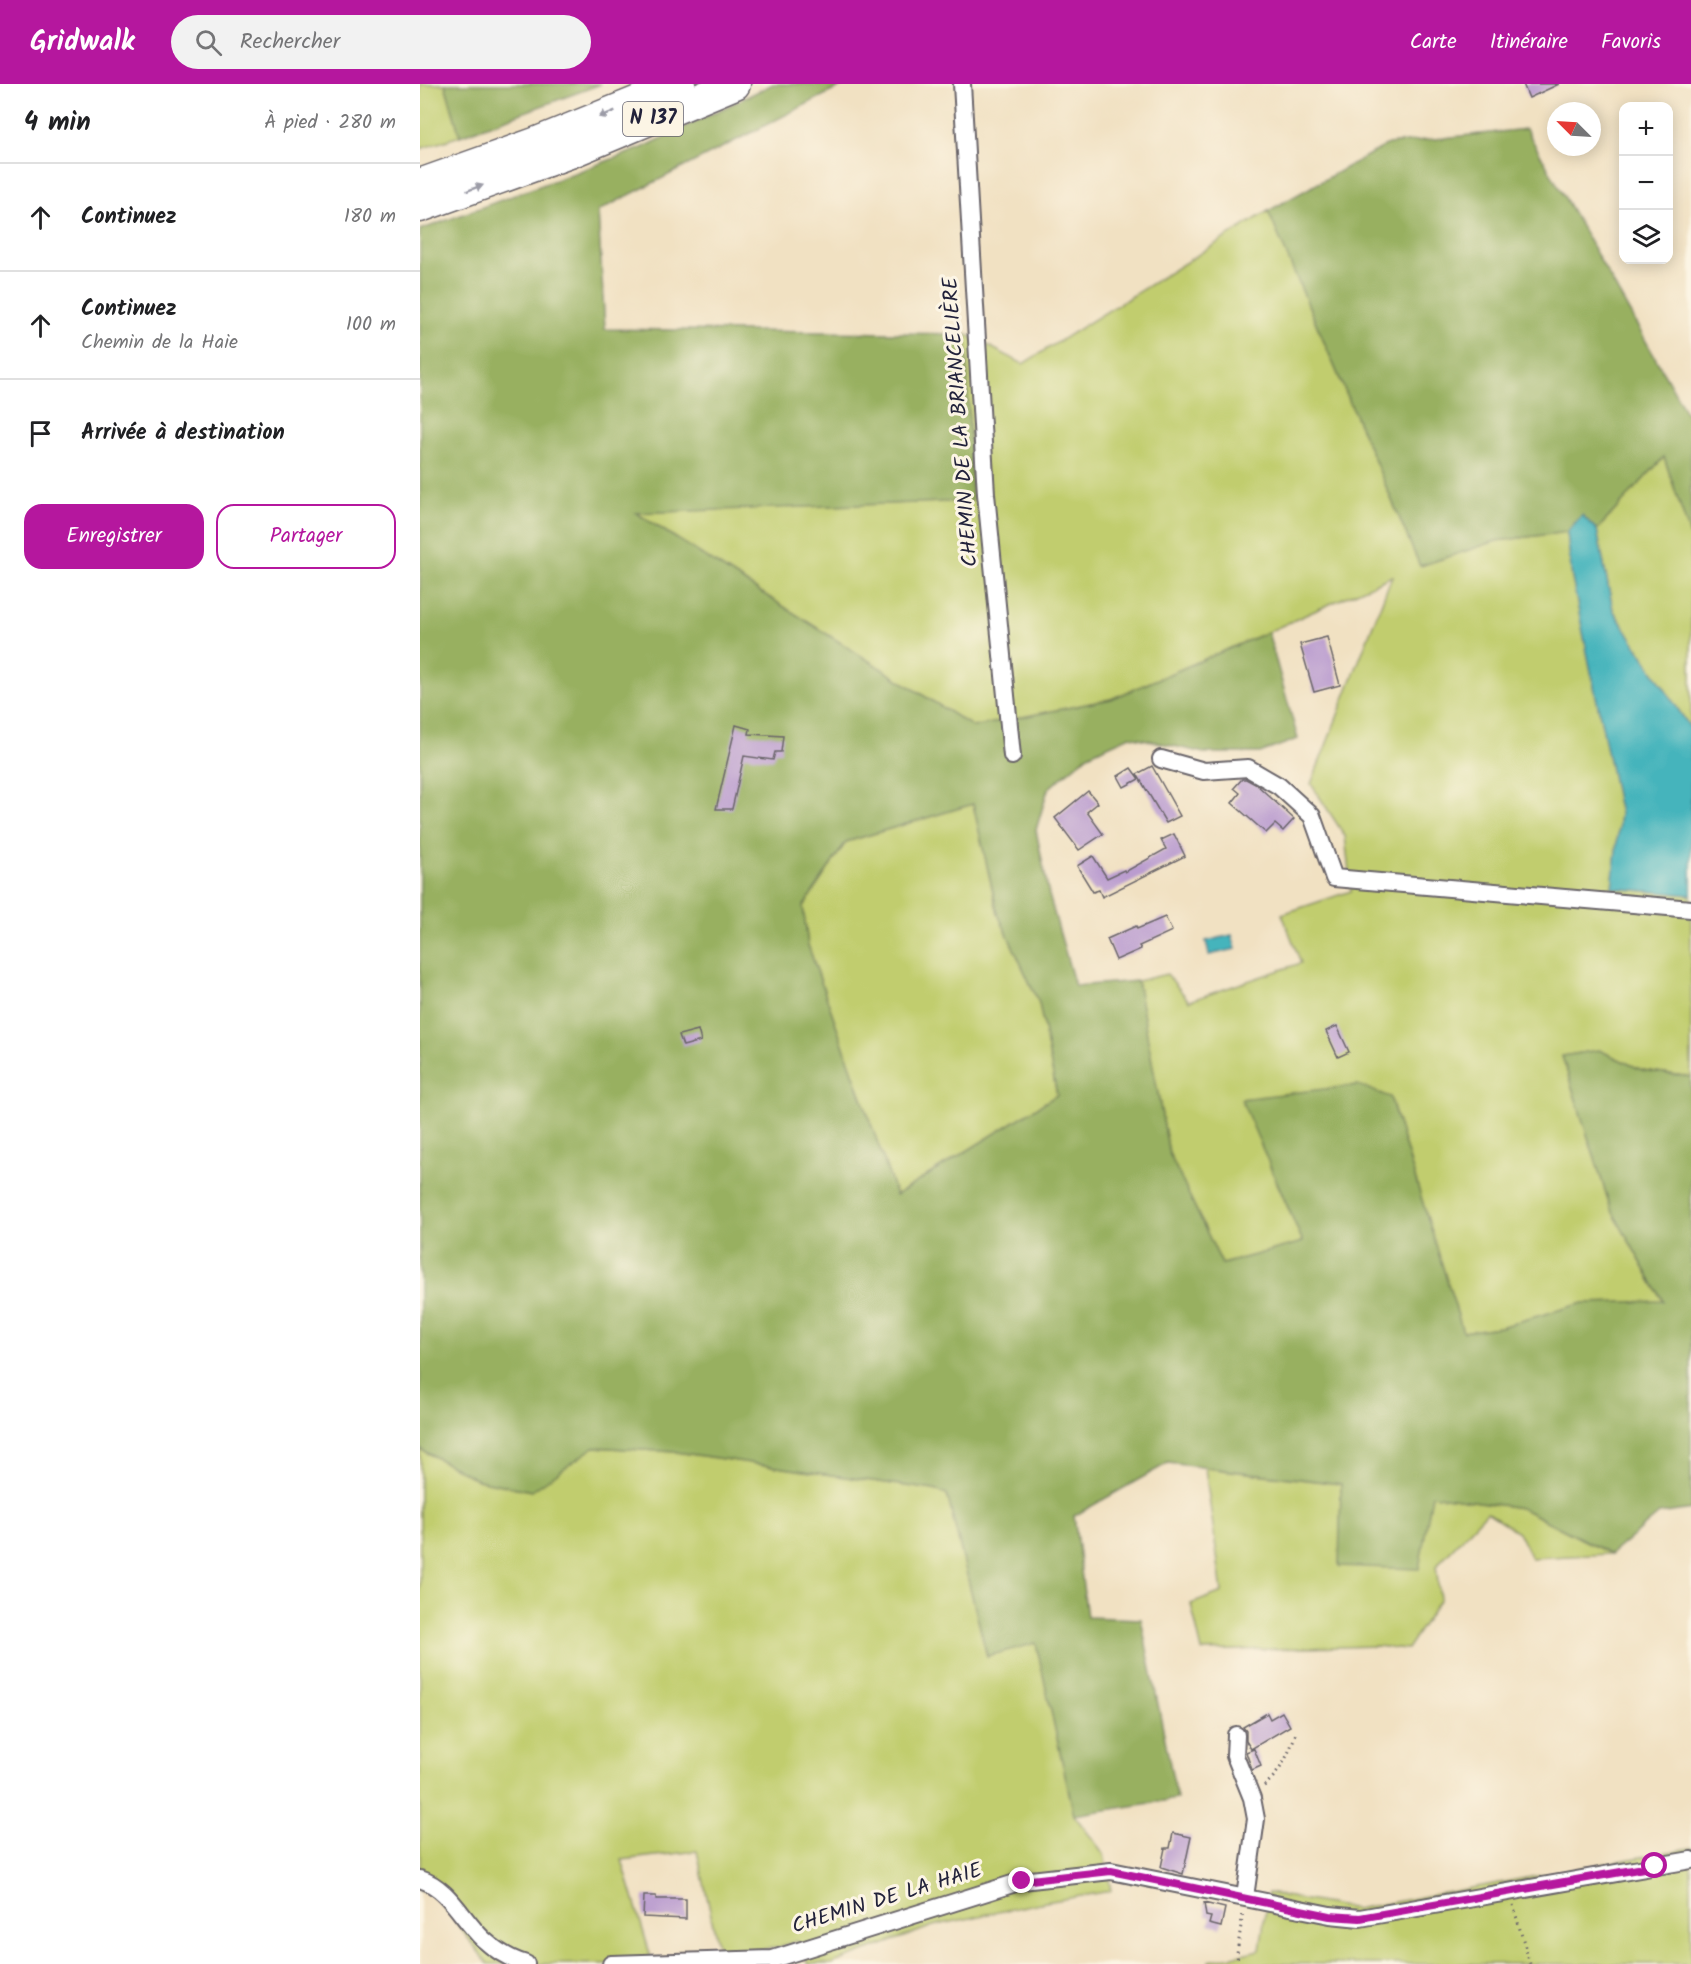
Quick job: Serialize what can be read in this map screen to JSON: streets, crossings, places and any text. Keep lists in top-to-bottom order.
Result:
{
  "streets": {
    "highway": ["N 137"],
    "street": ["CHEMIN DE LA BRIANCELIÈRE", "CHEMIN DE LA HAIE"]
  },
  "north": "top left",
  "page": {
    "header": "Gridwalk",
    "search": "Rechercher",
    "nav": ["Carte", "Itinéraire", "Favoris"],
    "heading": ["4 min", "À pied · 280 m"],
    "map_buttons": ["+", "−"],
    "list": [
      ["Continuez", "180 m"],
      ["Continuez", "Chemin de la Haie", "100 m"],
      "Arrivée à destination"
    ],
    "buttons": ["Enregistrer", "Partager"]
  }
}
